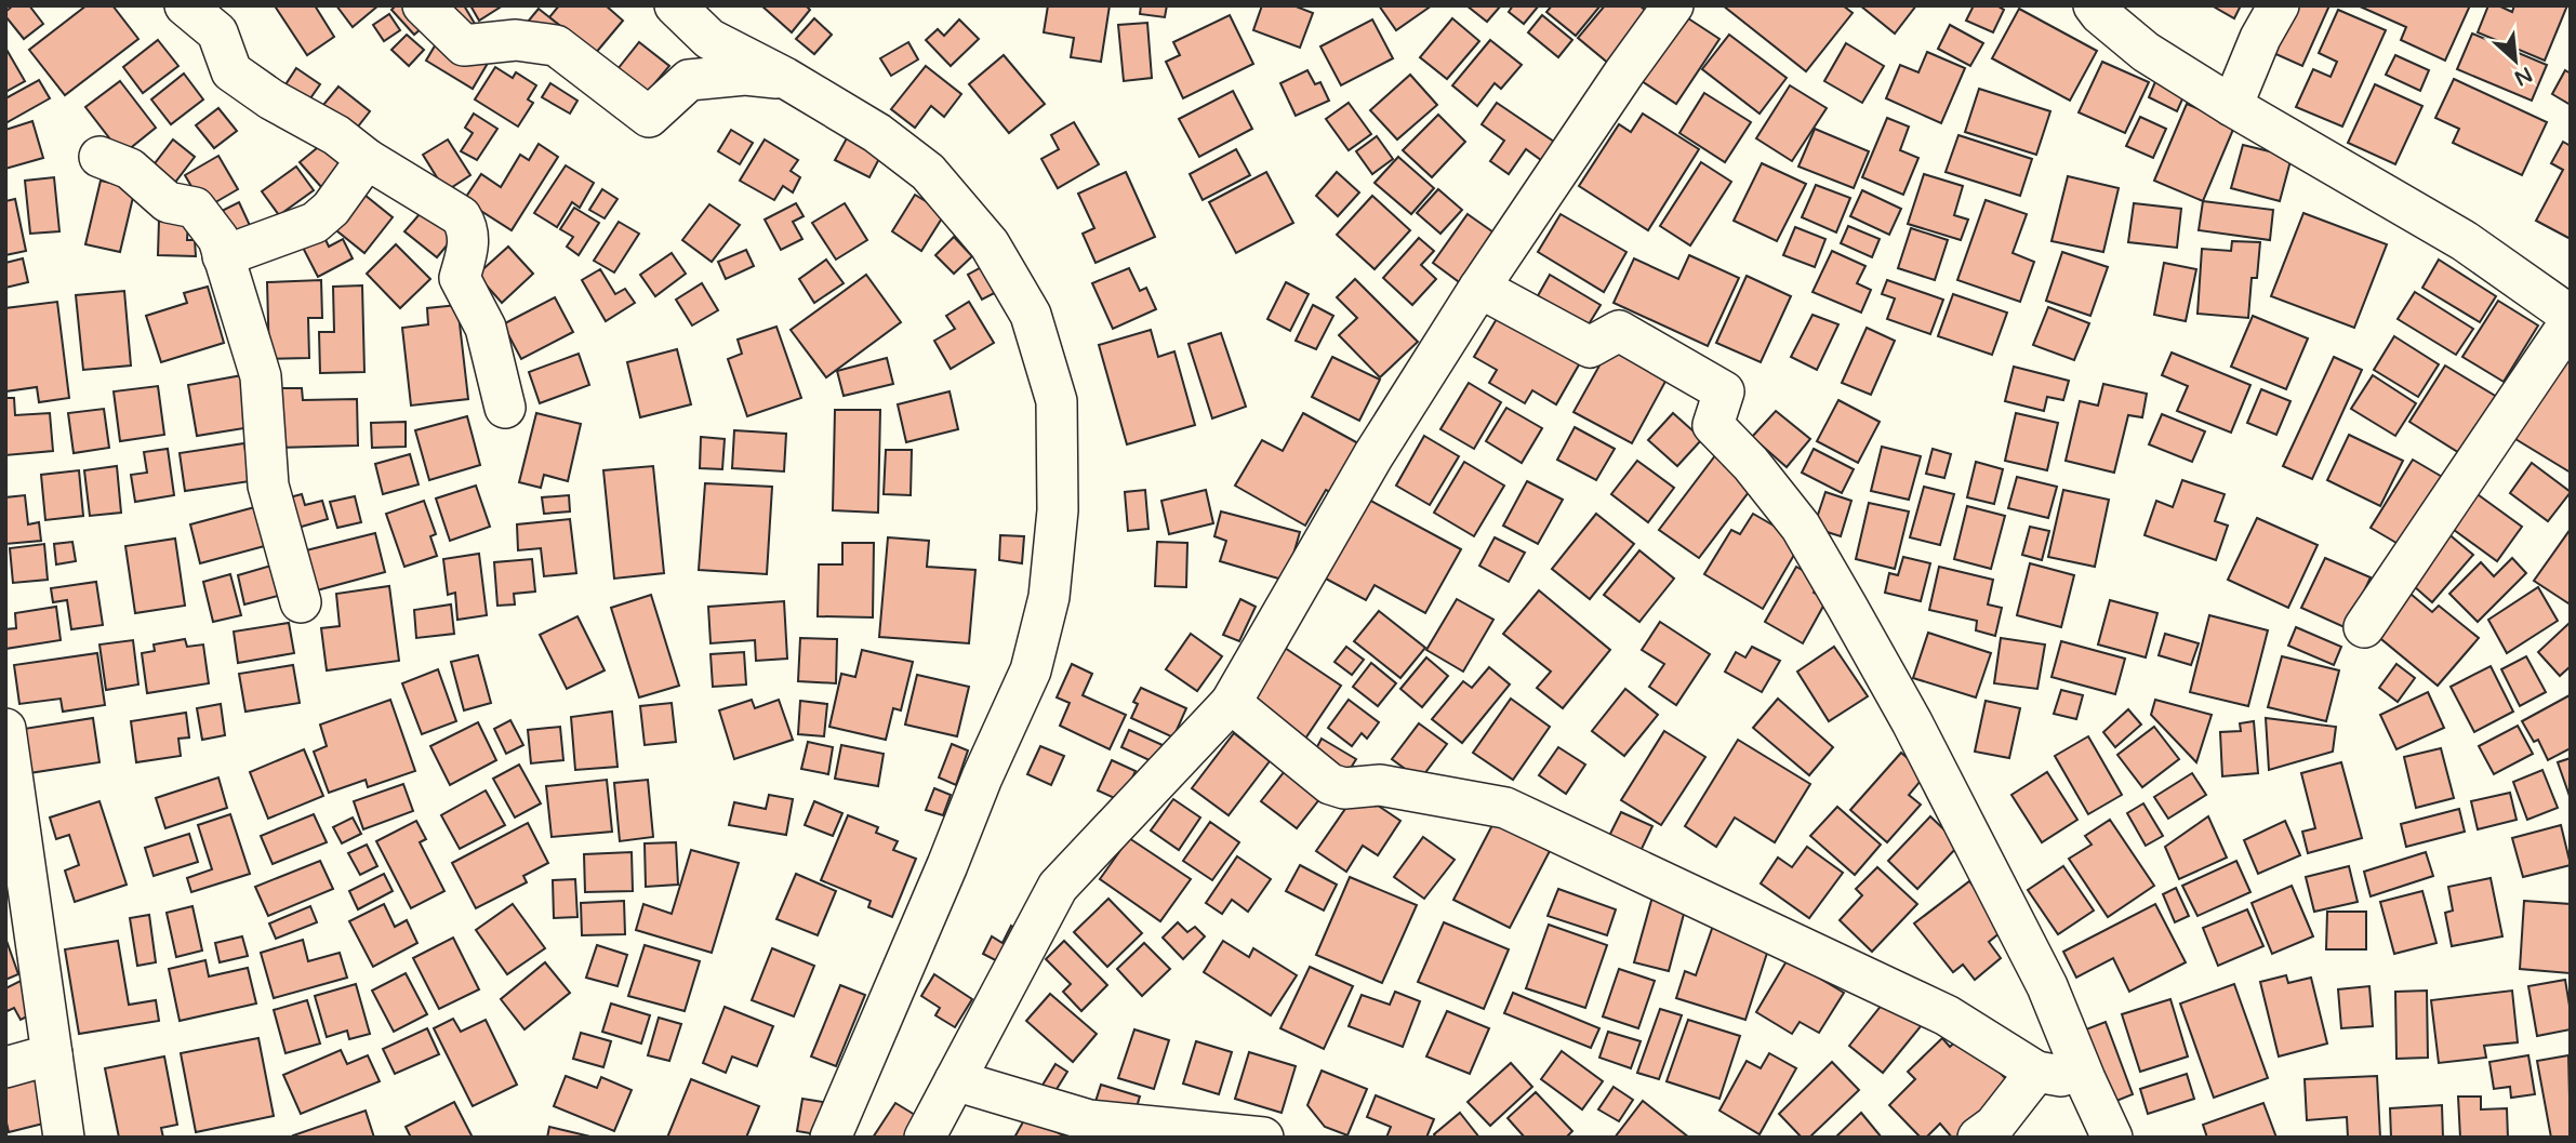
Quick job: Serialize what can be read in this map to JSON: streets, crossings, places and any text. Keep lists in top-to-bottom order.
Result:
{
  "north": "bottom right"
}
